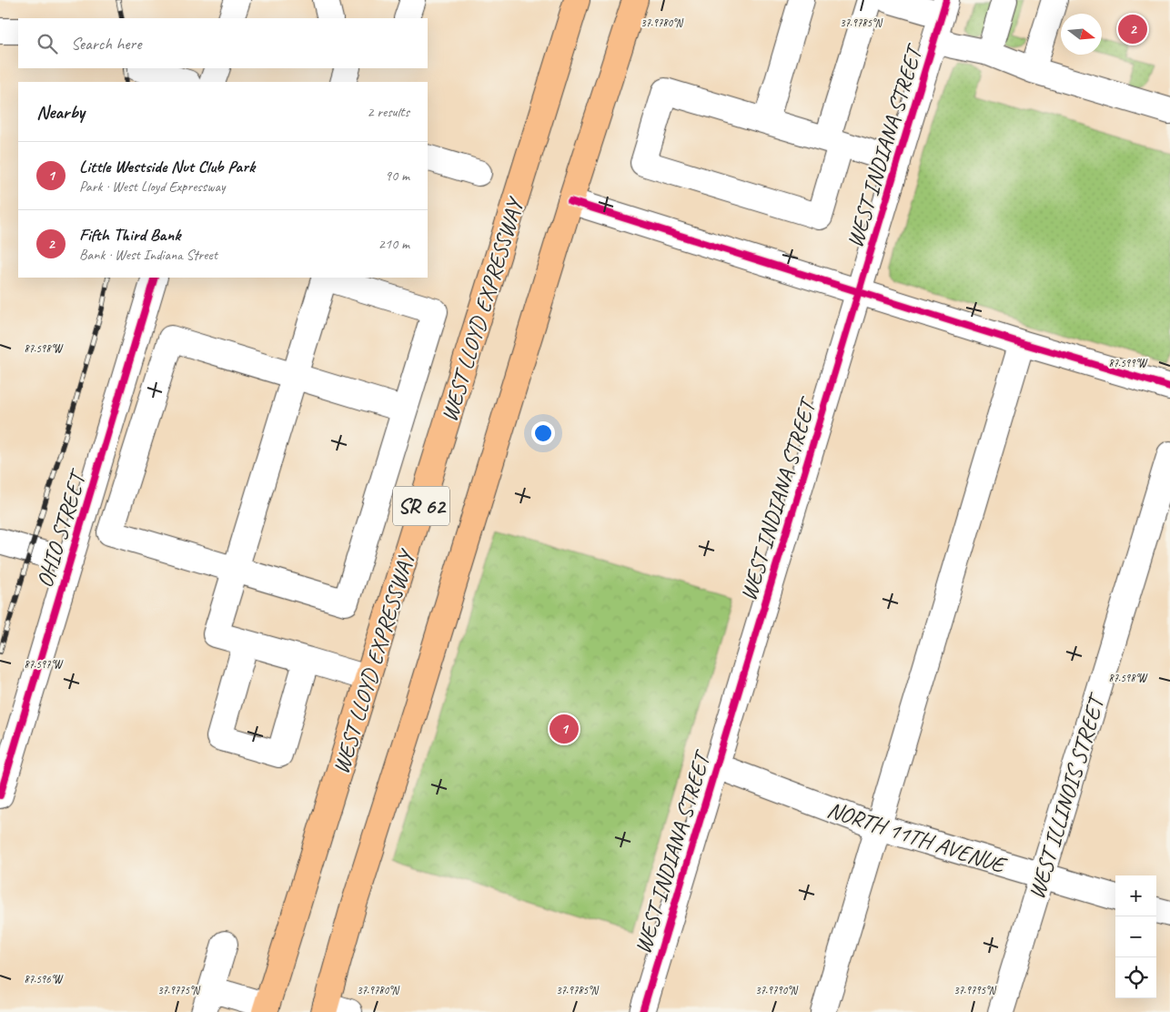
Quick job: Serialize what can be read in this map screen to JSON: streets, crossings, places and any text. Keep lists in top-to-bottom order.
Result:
{
  "streets": {
    "highway": ["WEST LLOYD EXPRESSWAY", "SR 62"],
    "street": [
      "WEST INDIANA STREET",
      "OHIO STREET",
      "WEST ILLINOIS STREET",
      "NORTH 11TH AVENUE"
    ]
  },
  "crossings": [
    ["WEST INDIANA STREET", "NORTH 11TH AVENUE"],
    ["WEST ILLINOIS STREET", "NORTH 11TH AVENUE"]
  ],
  "north": "right",
  "page": {
    "pins": ["2", "1"],
    "search": "Search here",
    "heading": ["Nearby", "2 results"],
    "list": [
      {
        "mark": "1",
        "name": "Little Westside Nut Club Park",
        "note": "Park · West Lloyd Expressway",
        "value": "90 m"
      },
      {
        "mark": "2",
        "name": "Fifth Third Bank",
        "note": "Bank · West Indiana Street",
        "value": "210 m"
      }
    ],
    "map_buttons": ["+", "−"]
  },
  "coordinates": [
    "37.9780°N",
    "37.9785°N",
    "87.598°W",
    "87.599°W",
    "87.597°W",
    "87.596°W",
    "37.9775°N",
    "37.9790°N",
    "37.9795°N"
  ]
}
